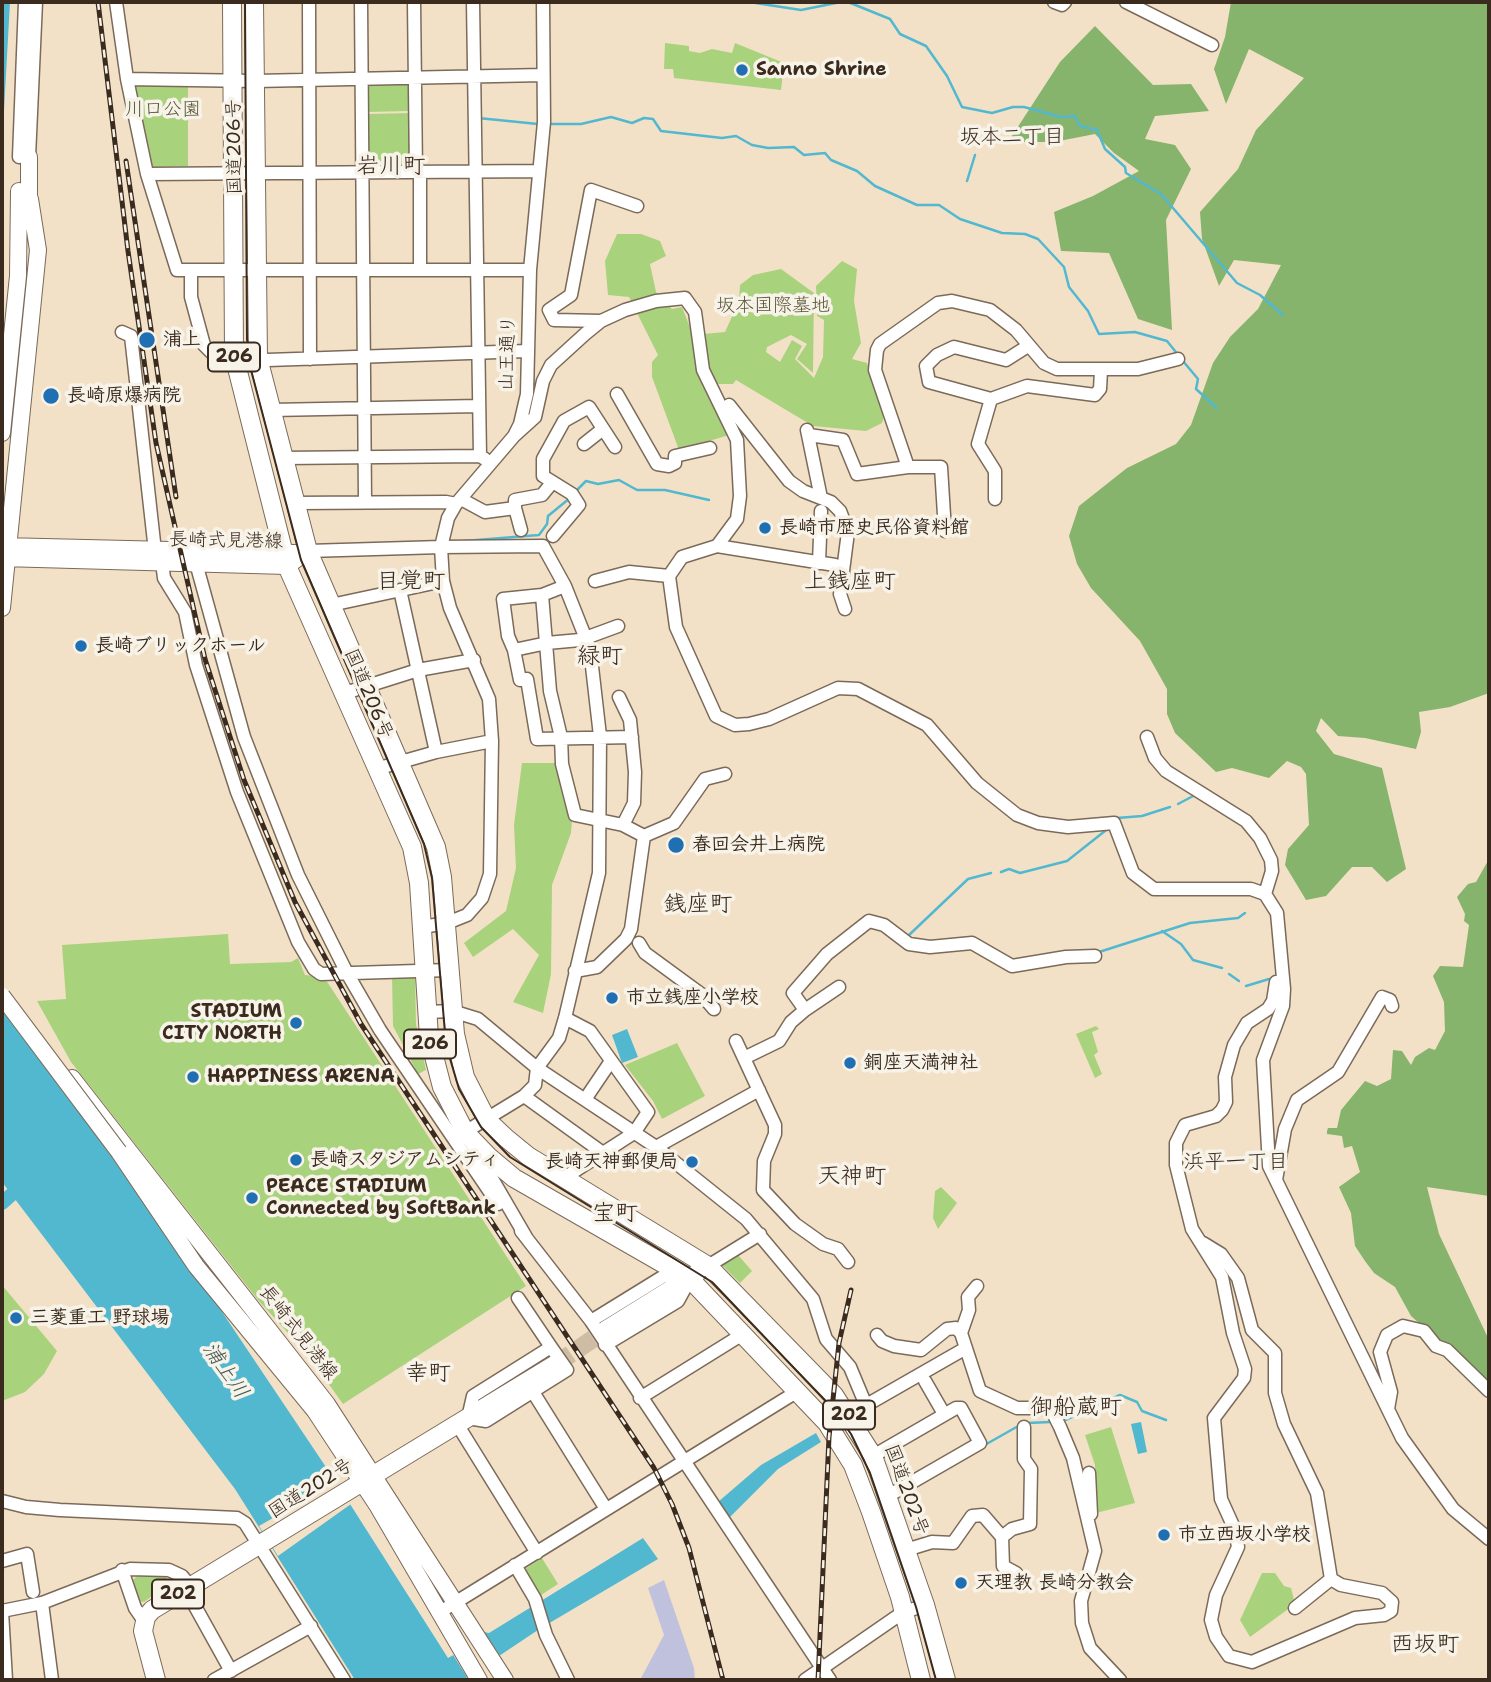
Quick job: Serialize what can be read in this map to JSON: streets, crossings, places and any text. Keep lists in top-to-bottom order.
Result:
{
  "streets": {
    "highway": [
      "国道206号",
      "206",
      "202",
      "国道202号"
    ],
    "main road": ["長崎式見港線"],
    "street": ["山王通り"]
  },
  "crossings": [
    ["国道206号", "山王通り"],
    ["国道206号", "長崎式見港線"],
    ["国道206号", "202"],
    ["国道206号", "国道202号"],
    ["長崎式見港線", "国道202号"],
    ["202", "国道202号"]
  ],
  "districts": [
    "坂本二丁目",
    "岩川町",
    "目覚町",
    "上銭座町",
    "緑町",
    "銭座町",
    "浜平一丁目",
    "天神町",
    "宝町",
    "幸町",
    "御船蔵町",
    "西坂町"
  ],
  "water": ["浦上川"],
  "parks": ["川口公園", "坂本国際墓地"],
  "places": [
    "Sanno Shrine",
    "浦上",
    "長崎原爆病院",
    "長崎市歴史民俗資料館",
    "長崎ブリックホール",
    "春回会井上病院",
    "市立銭座小学校",
    "STADIUM CITY NORTH",
    "銅座天満神社",
    "HAPPINESS ARENA",
    "長崎スタジアムシティ",
    "長崎天神郵便局",
    "PEACE STADIUM Connected by SoftBank",
    "三菱重工 野球場",
    "市立西坂小学校",
    "天理教 長崎分教会"
  ]
}
